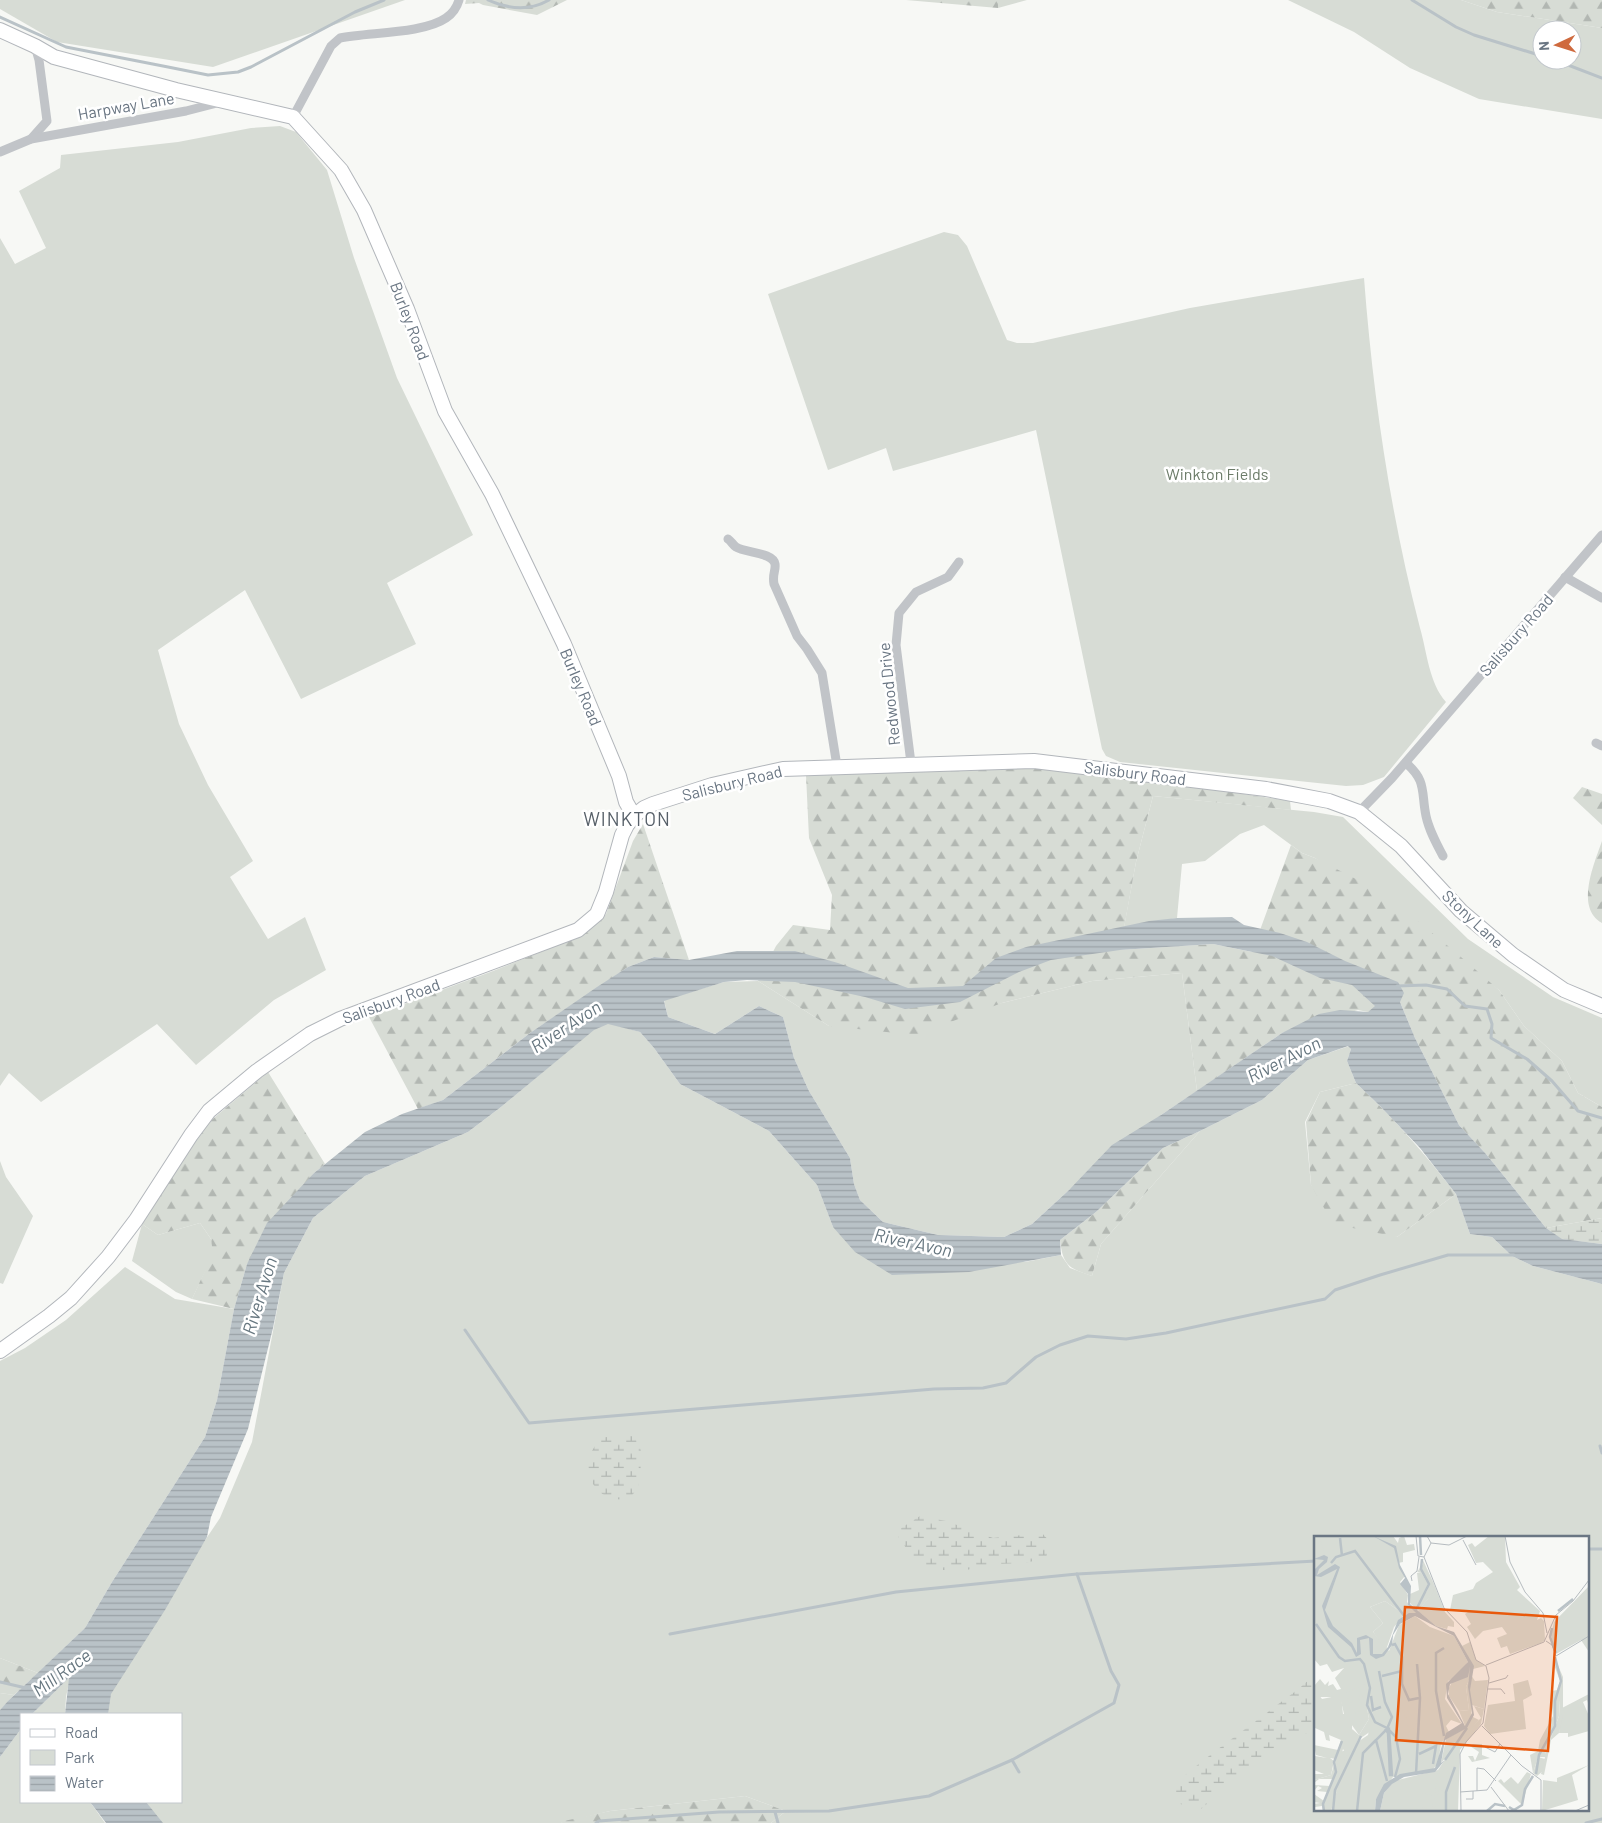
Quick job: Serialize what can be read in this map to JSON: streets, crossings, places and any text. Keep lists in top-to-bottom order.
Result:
{
  "streets": {
    "main road": ["Burley Road", "Salisbury Road", "Stony Lane"],
    "street": ["Harpway Lane", "Redwood Drive"]
  },
  "crossings": [
    ["Burley Road", "Salisbury Road"],
    ["Salisbury Road", "Redwood Drive"],
    ["Salisbury Road", "Stony Lane"]
  ],
  "districts": ["WINKTON"],
  "water": ["River Avon", "Mill Race"],
  "parks": ["Winkton Fields"],
  "legend": ["Road", "Park", "Water"],
  "north": "left"
}
